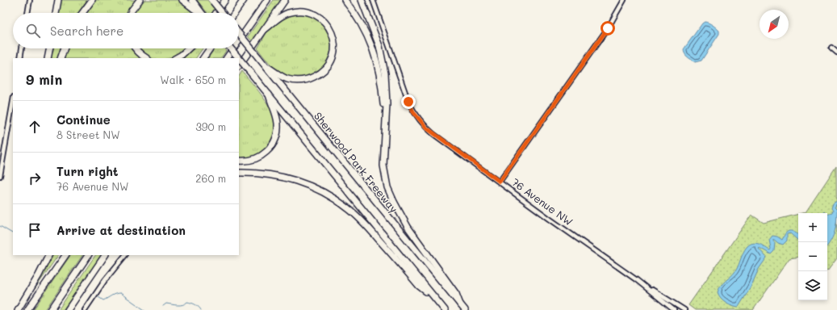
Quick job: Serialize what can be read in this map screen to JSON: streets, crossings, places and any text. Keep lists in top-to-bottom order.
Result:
{
  "streets": {
    "highway": ["Sherwood Park Freeway"],
    "street": ["76 Avenue NW"]
  },
  "north": "bottom left",
  "page": {
    "search": "Search here",
    "heading": ["9 min", "Walk · 650 m"],
    "list": [
      ["Continue", "8 Street NW", "390 m"],
      ["Turn right", "76 Avenue NW", "260 m"],
      "Arrive at destination"
    ],
    "map_buttons": ["+", "−"]
  }
}
